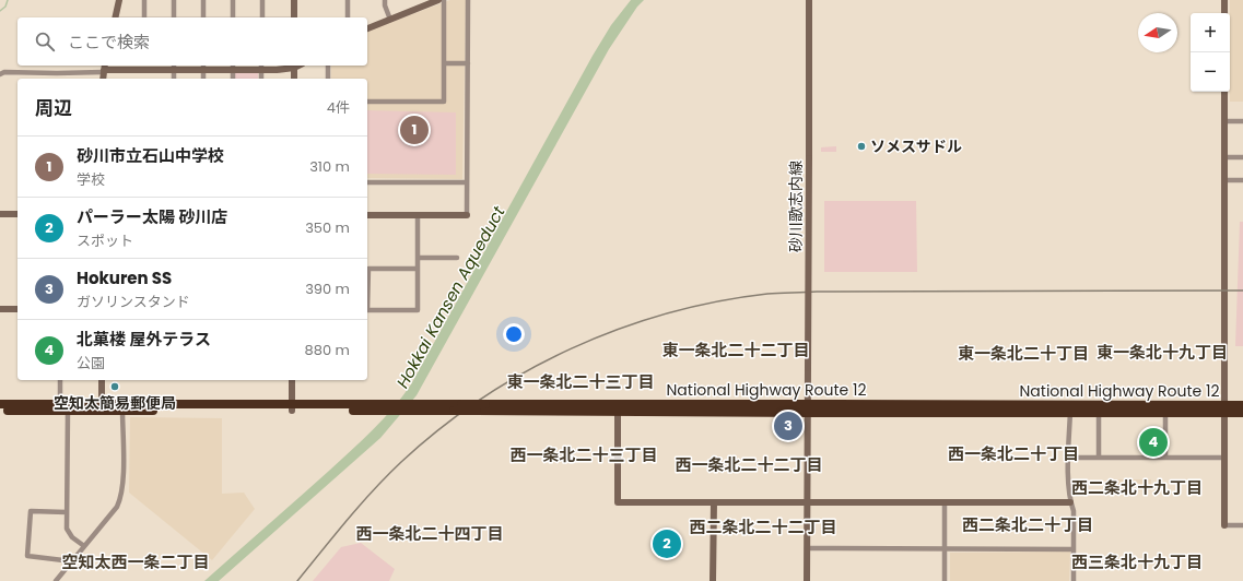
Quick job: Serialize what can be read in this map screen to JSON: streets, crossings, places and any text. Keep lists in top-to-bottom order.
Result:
{
  "streets": {
    "highway": ["National Highway Route 12"],
    "street": ["砂川歌志内線"]
  },
  "crossings": [
    ["砂川歌志内線", "National Highway Route 12"]
  ],
  "districts": [
    "東一条北二十二丁目",
    "東一条北十九丁目",
    "東一条北二十丁目",
    "東一条北二十三丁目",
    "西一条北二十丁目",
    "西一条北二十三丁目",
    "西一条北二十二丁目",
    "西二条北十九丁目",
    "西二条北二十丁目",
    "西二条北二十二丁目",
    "西一条北二十四丁目",
    "空知太西一条二丁目",
    "西三条北十九丁目"
  ],
  "water": ["Hokkai Kansen Aqueduct"],
  "places": ["ソメスサドル", "空知太簡易郵便局"],
  "north": "left",
  "page": {
    "map_buttons": ["+", "−"],
    "search": "ここで検索",
    "heading": ["周辺", "4件"],
    "pins": [
      "1",
      "3",
      "4",
      "2"
    ],
    "list": [
      {
        "mark": "1",
        "name": "砂川市立石山中学校",
        "note": "学校",
        "value": "310 m"
      },
      {
        "mark": "2",
        "name": "パーラー太陽 砂川店",
        "note": "スポット",
        "value": "350 m"
      },
      {
        "mark": "3",
        "name": "Hokuren SS",
        "note": "ガソリンスタンド",
        "value": "390 m"
      },
      {
        "mark": "4",
        "name": "北菓楼 屋外テラス",
        "note": "公園",
        "value": "880 m"
      }
    ]
  }
}
